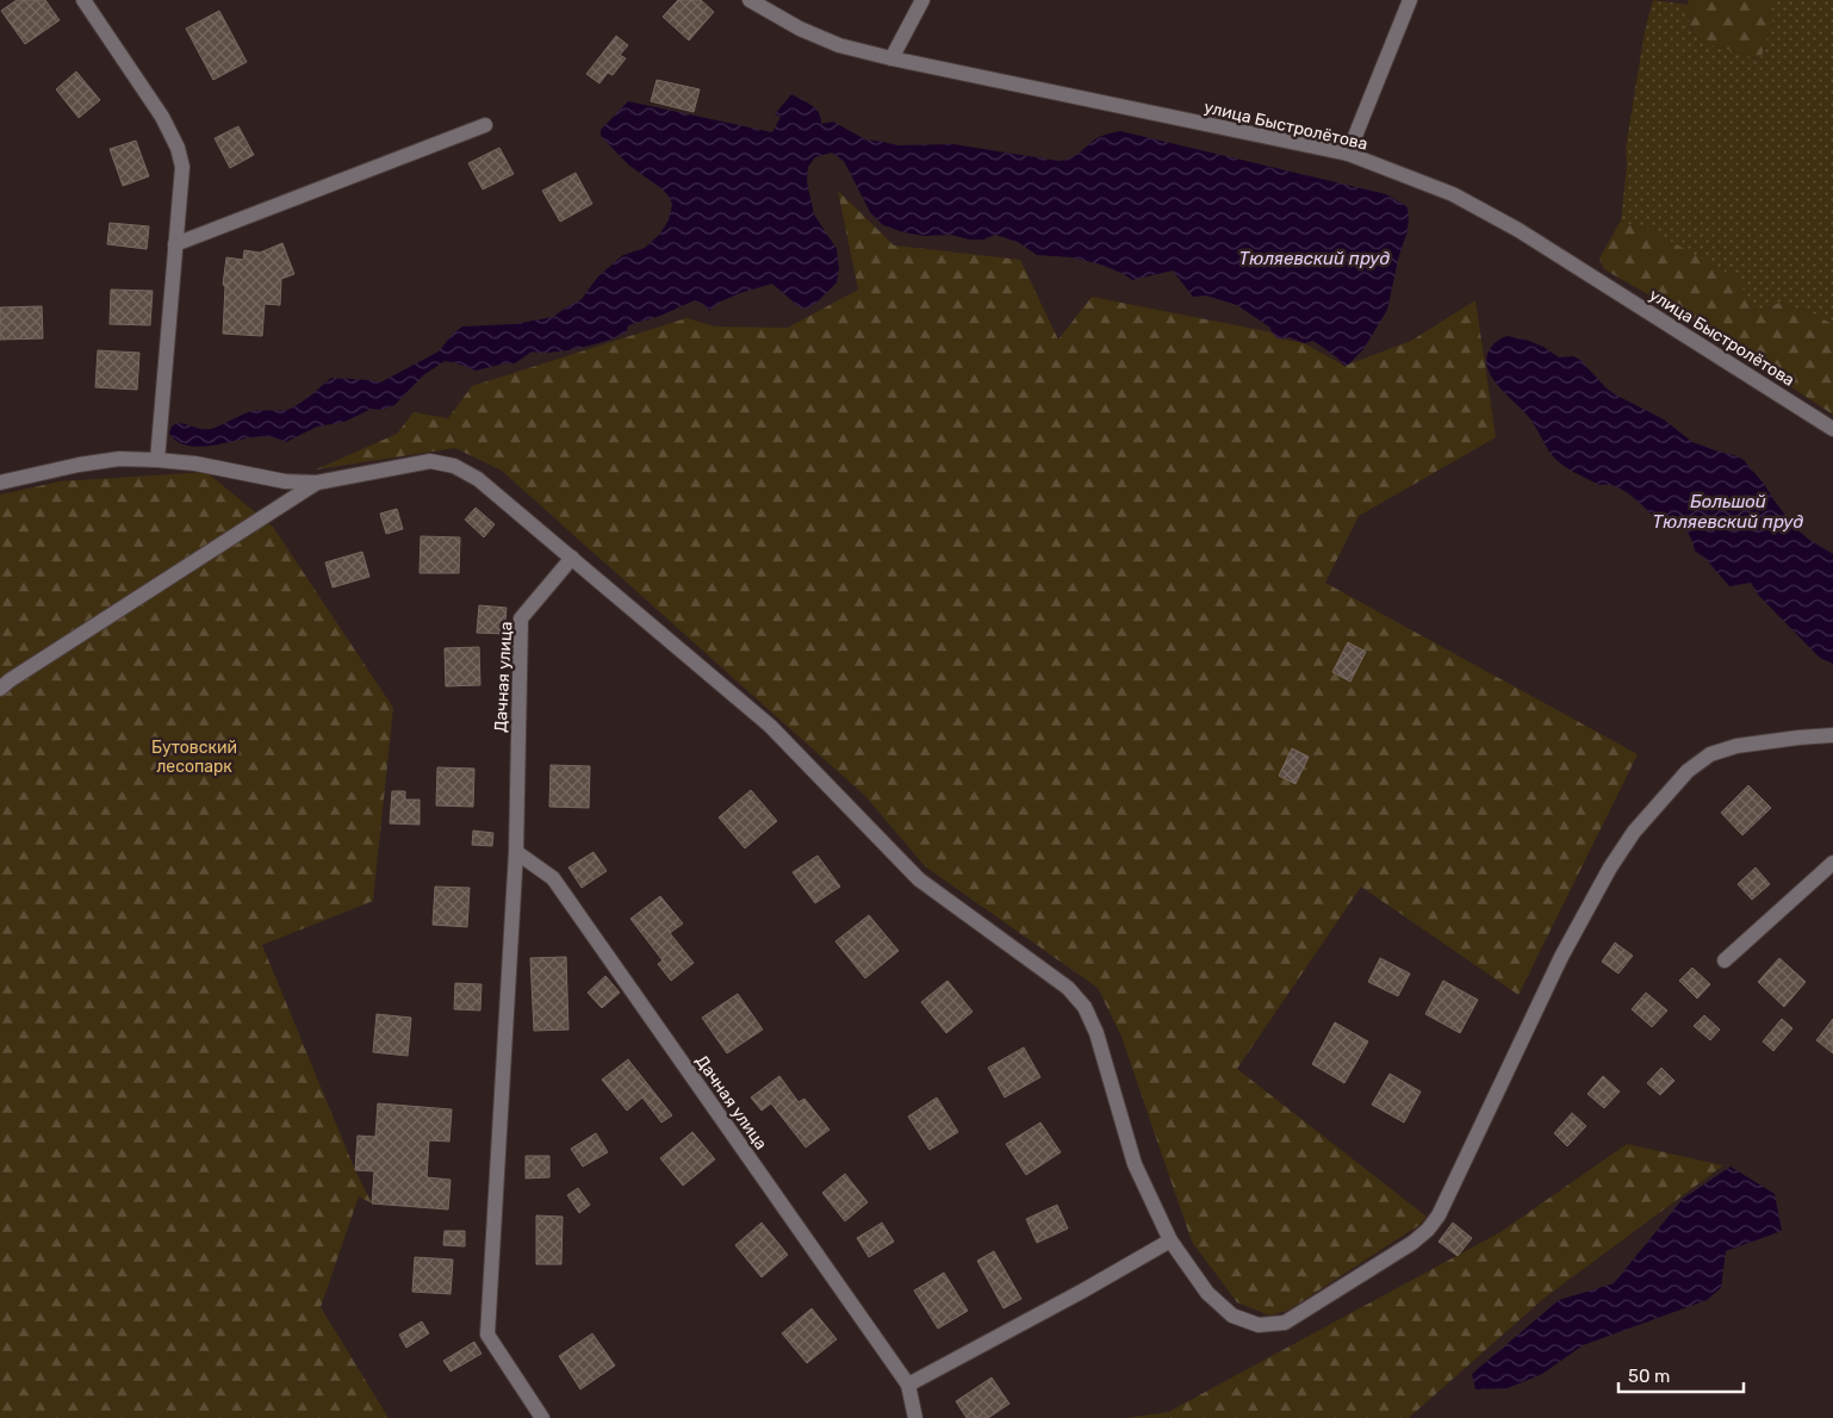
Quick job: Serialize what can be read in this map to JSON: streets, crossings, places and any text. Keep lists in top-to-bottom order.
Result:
{
  "streets": {
    "street": ["улица Быстролётова", "Дачная улица"]
  },
  "water": ["Тюляевский пруд", "Большой Тюляевский пруд"],
  "parks": ["Бутовский лесопарк"],
  "scale_bar": "50 m"
}
